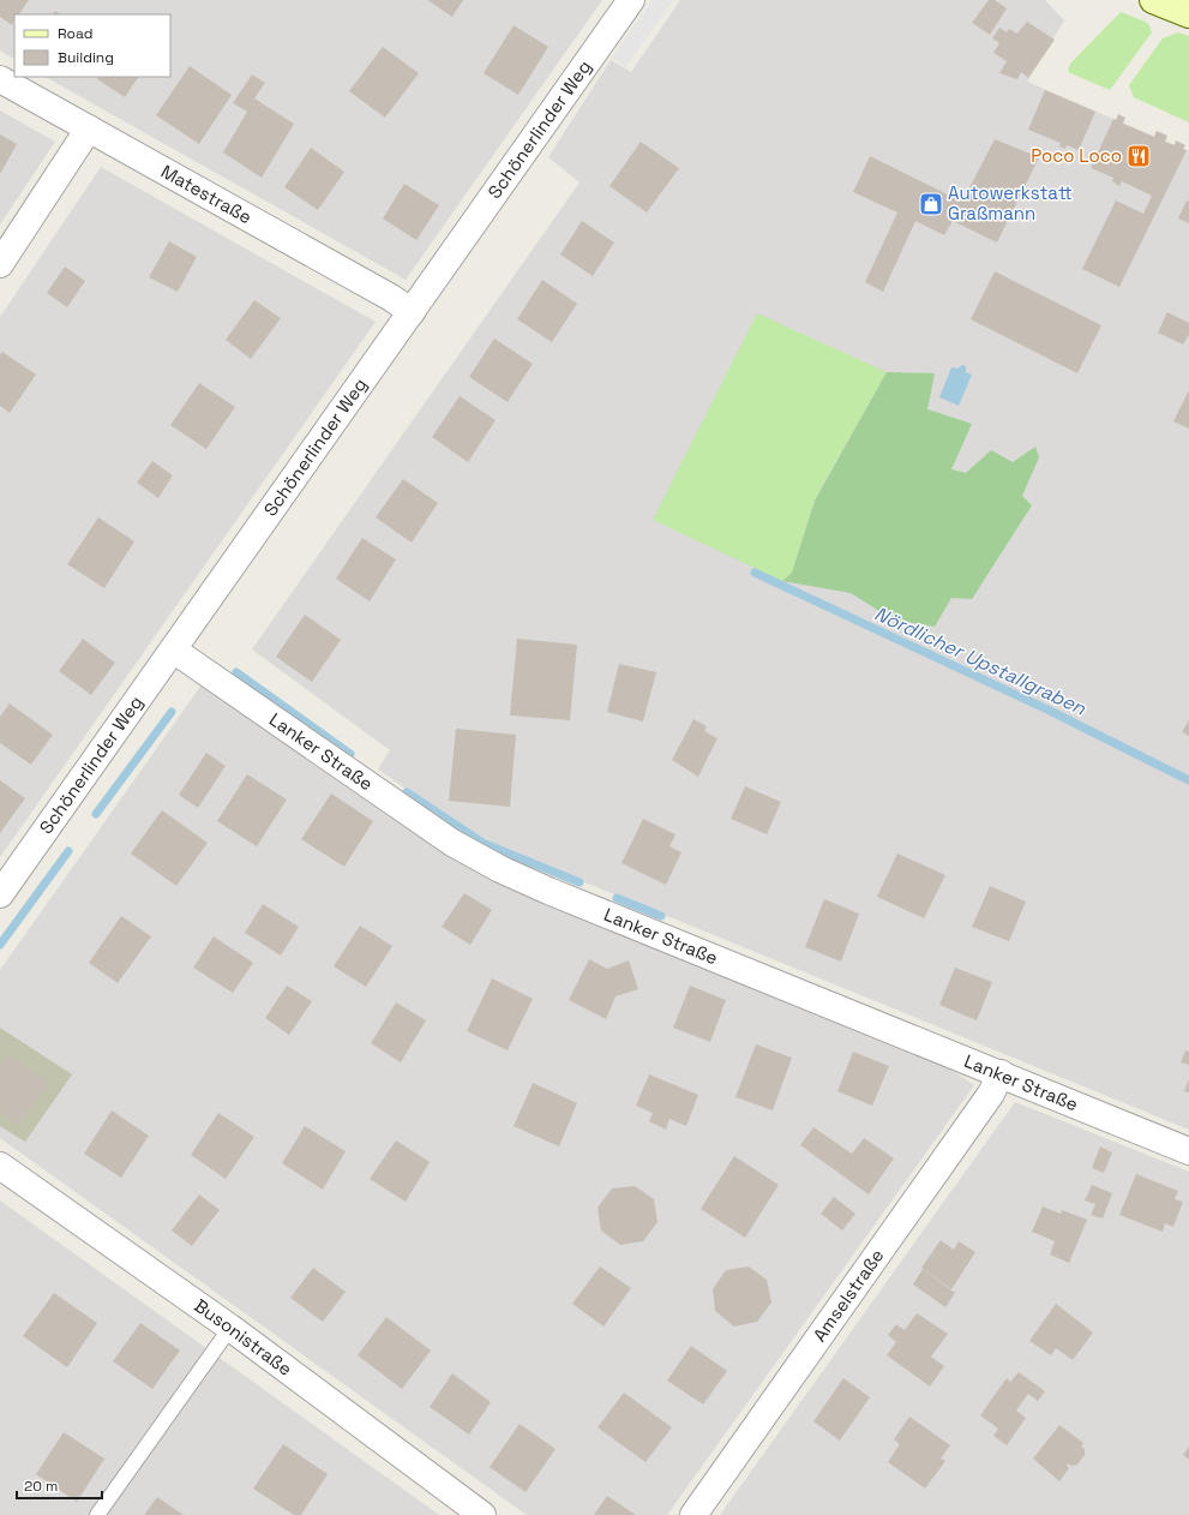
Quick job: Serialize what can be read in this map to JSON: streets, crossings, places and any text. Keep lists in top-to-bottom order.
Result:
{
  "streets": {
    "street": [
      "Schönerlinder Weg",
      "Matestraße",
      "Lanker Straße",
      "Amselstraße",
      "Busonistraße"
    ]
  },
  "crossings": [
    ["Schönerlinder Weg", "Matestraße"],
    ["Schönerlinder Weg", "Lanker Straße"],
    ["Lanker Straße", "Amselstraße"]
  ],
  "water": ["Nördlicher Upstallgraben"],
  "places": {
    "restaurant": ["Poco Loco"],
    "shop": ["Autowerkstatt Graßmann"]
  },
  "legend": ["Road", "Building"],
  "scale_bar": "20 m"
}
